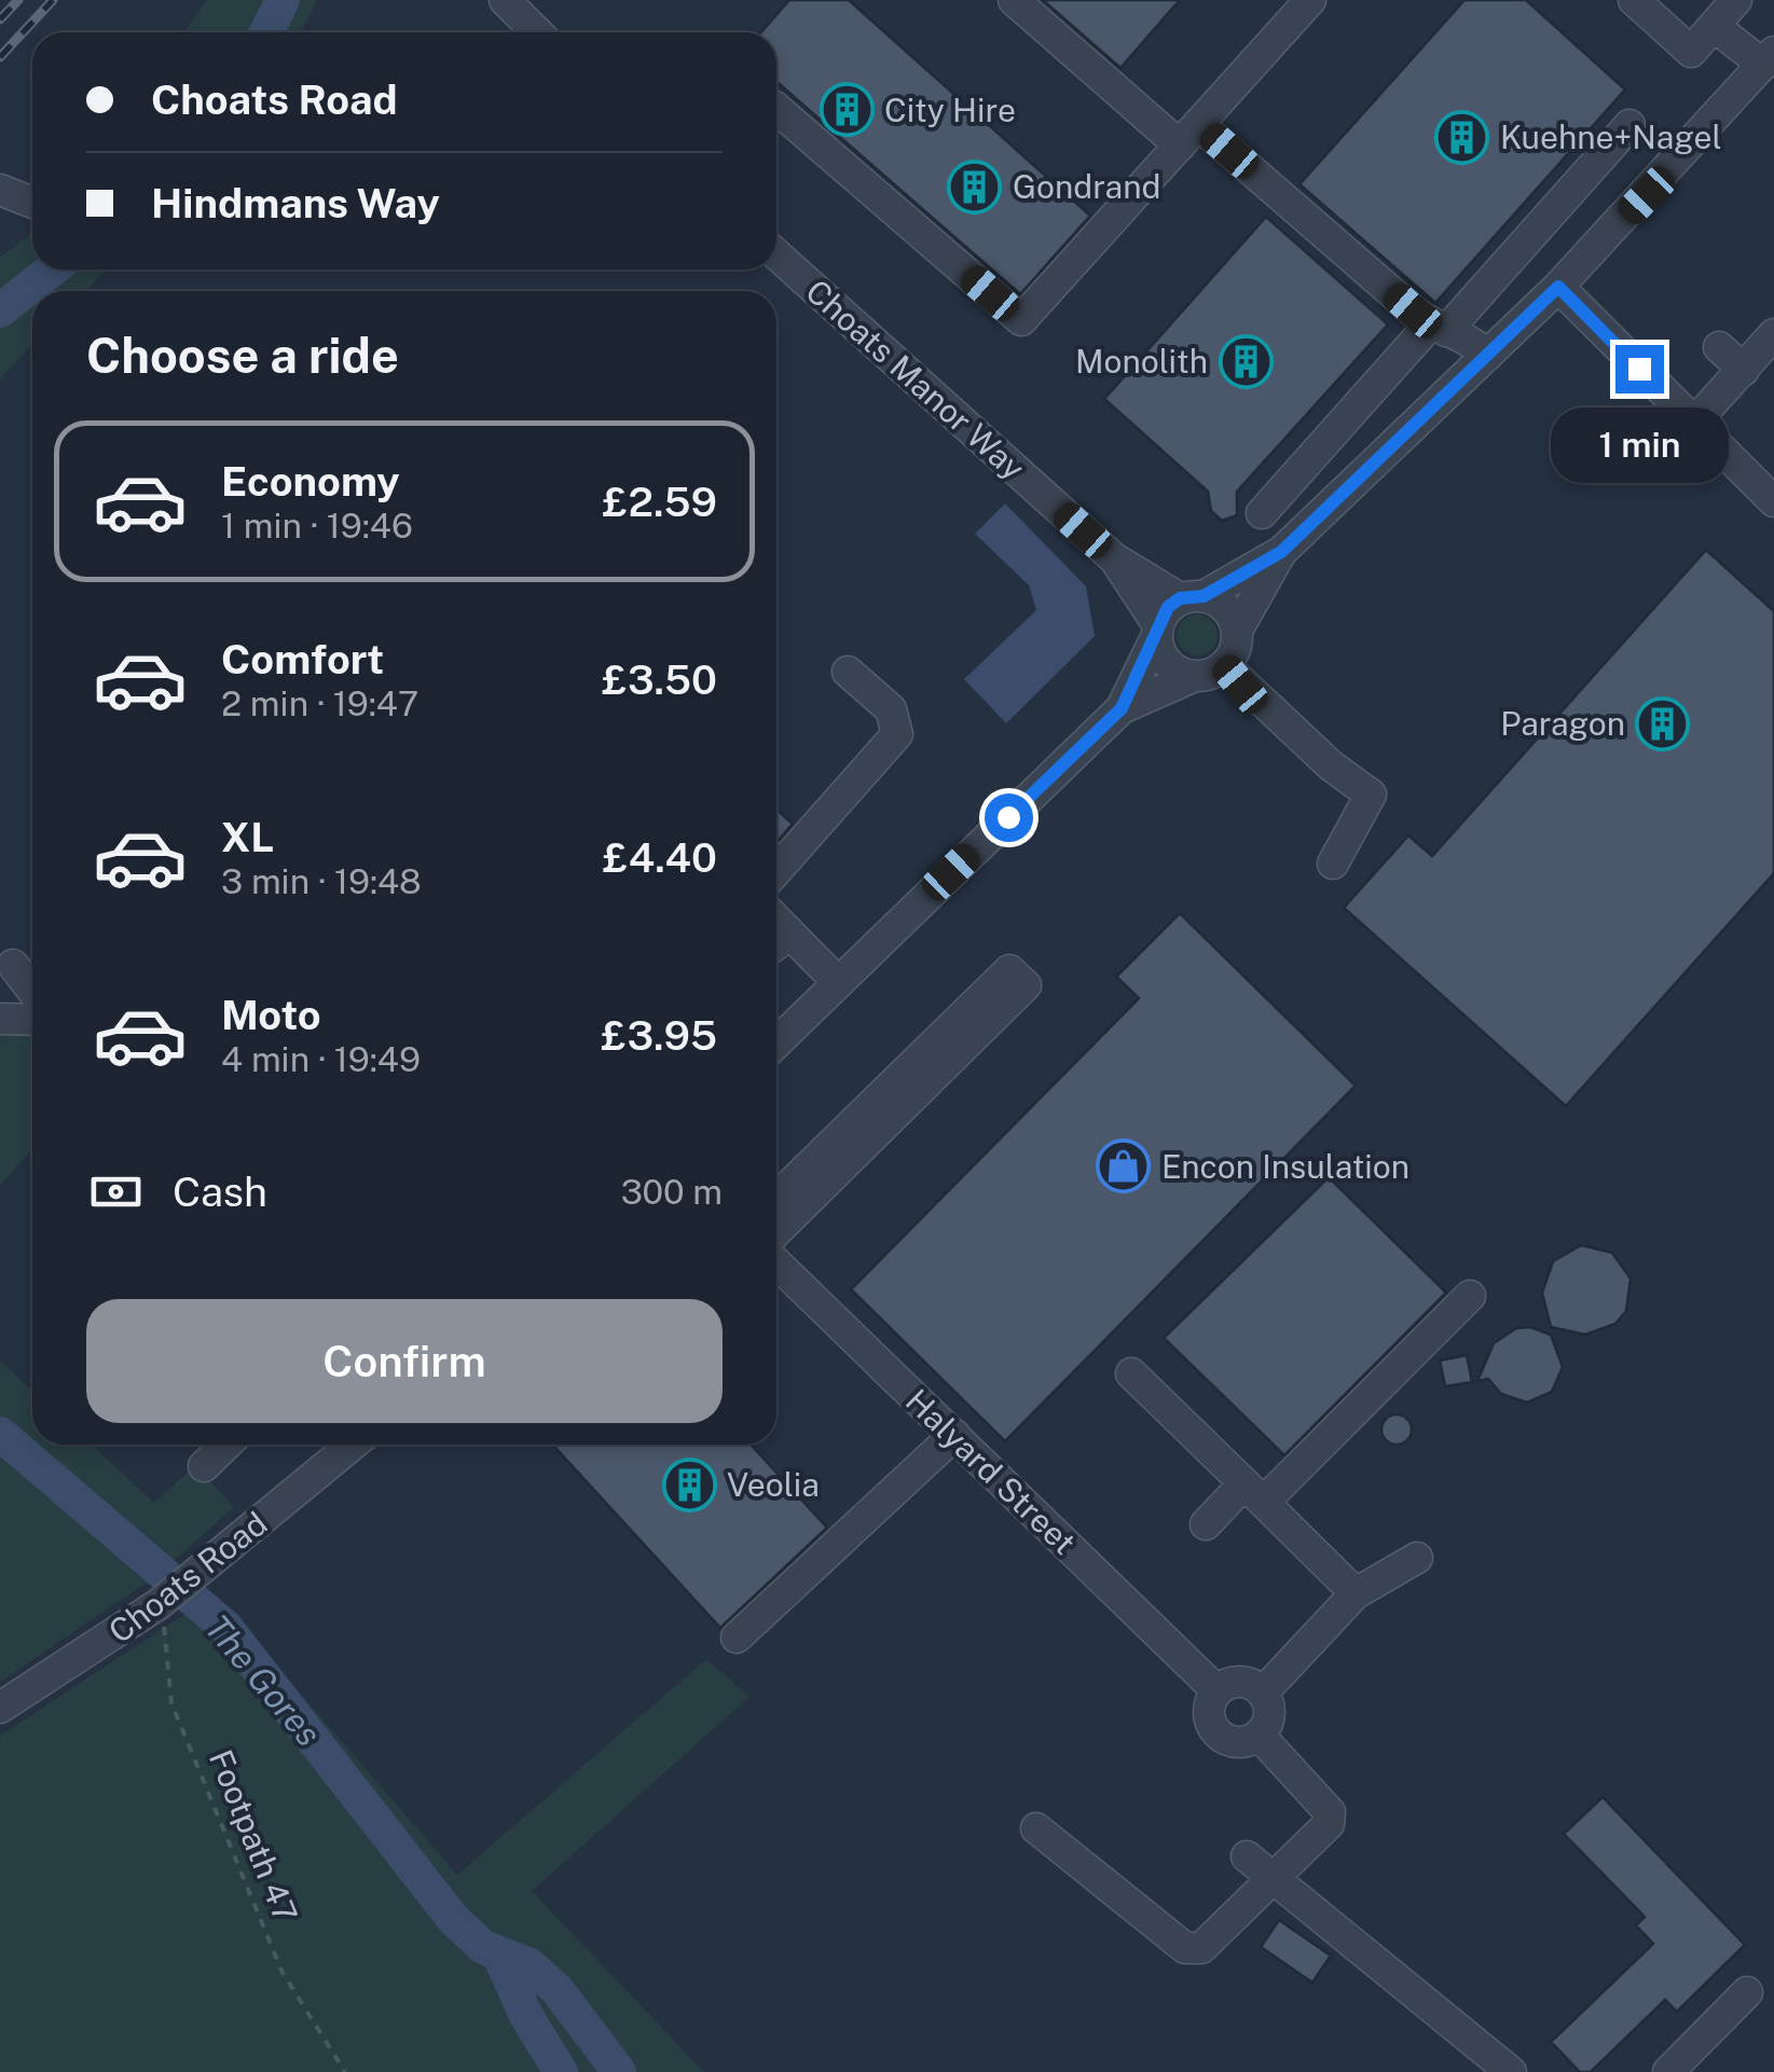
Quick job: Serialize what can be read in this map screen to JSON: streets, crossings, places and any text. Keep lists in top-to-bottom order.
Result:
{
  "streets": {
    "street": ["Choats Manor Way", "Halyard Street", "Choats Road"],
    "path": ["Footpath 47"]
  },
  "crossings": [
    ["Choats Road", "Footpath 47"]
  ],
  "water": ["The Gores"],
  "places": {
    "building": [
      "City Hire",
      "Kuehne+Nagel",
      "Gondrand",
      "Monolith",
      "Paragon",
      "Veolia"
    ],
    "shop": ["Encon Insulation"]
  },
  "page": {
    "banner": ["Choats Road", "Hindmans Way"],
    "heading": "Choose a ride",
    "bubble": "1 min",
    "list": [
      {
        "name": "Economy",
        "note": "1 min · 19:46",
        "value": "£2.59"
      },
      {
        "name": "Comfort",
        "note": "2 min · 19:47",
        "value": "£3.50"
      },
      {
        "name": "XL",
        "note": "3 min · 19:48",
        "value": "£4.40"
      },
      {
        "name": "Moto",
        "note": "4 min · 19:49",
        "value": "£3.95"
      }
    ],
    "pay": ["Cash", "300 m"],
    "buttons": "Confirm"
  }
}
